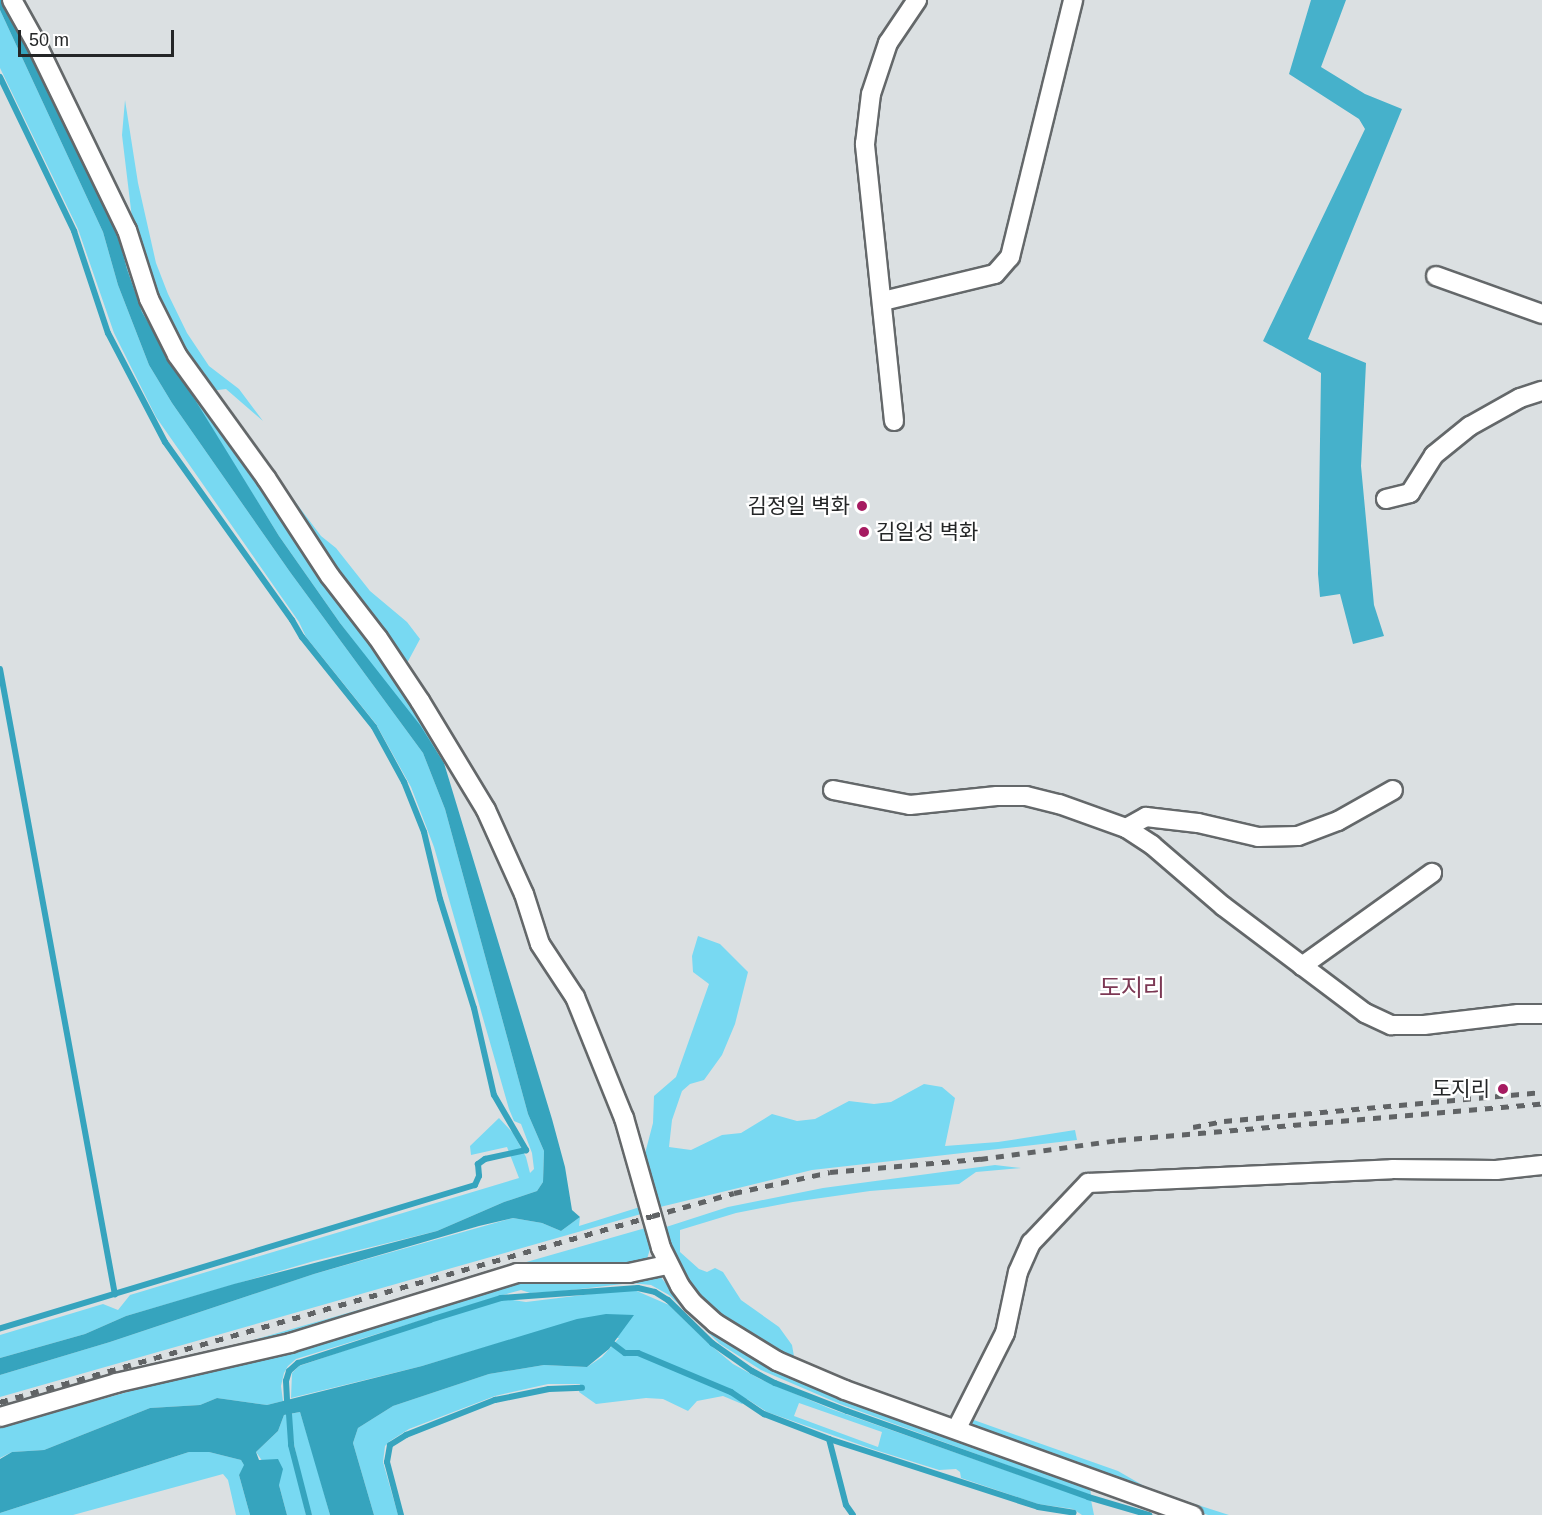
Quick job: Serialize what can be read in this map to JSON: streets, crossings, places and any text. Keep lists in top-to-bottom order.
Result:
{
  "districts": ["도지리"],
  "places": ["김정일 벽화", "김일성 벽화", "도지리"],
  "scale_bar": "50 m"
}
